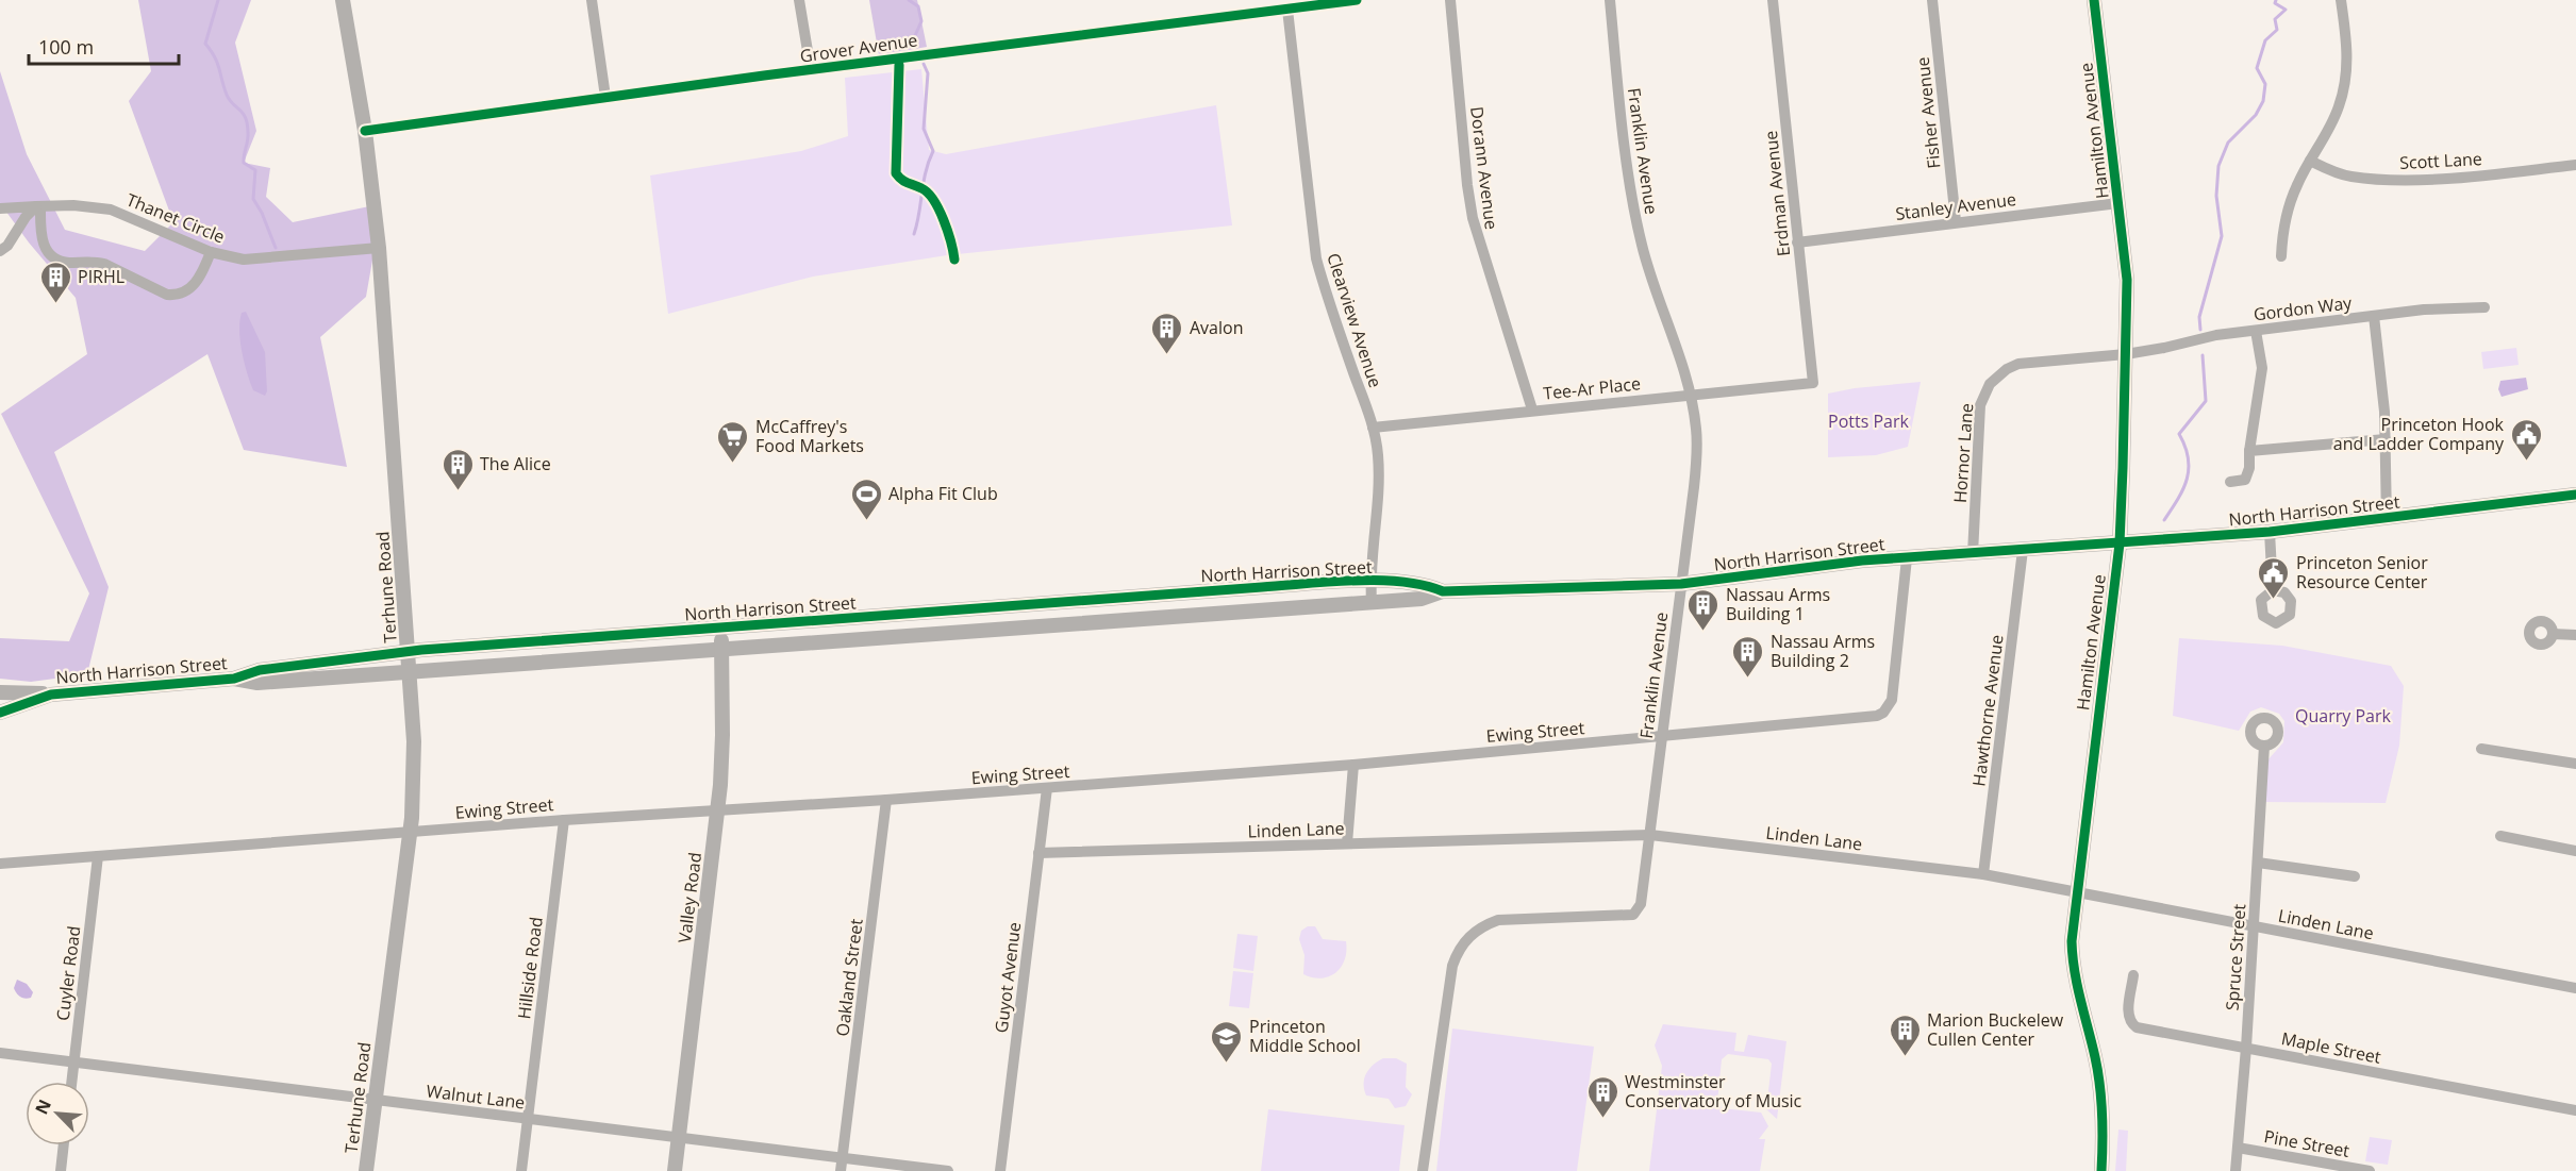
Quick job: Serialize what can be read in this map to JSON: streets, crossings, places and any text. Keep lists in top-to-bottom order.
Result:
{
  "streets": {
    "street": [
      "Grover Avenue",
      "Fisher Avenue",
      "Hamilton Avenue",
      "Franklin Avenue",
      "Scott Lane",
      "Dorann Avenue",
      "Erdman Avenue",
      "Stanley Avenue",
      "Thanet Circle",
      "Gordon Way",
      "Clearview Avenue",
      "Tee-Ar Place",
      "Hornor Lane",
      "North Harrison Street",
      "Terhune Road",
      "Hawthorne Avenue",
      "Ewing Street",
      "Linden Lane",
      "Valley Road",
      "Spruce Street",
      "Hillside Road",
      "Cuyler Road",
      "Oakland Street",
      "Guyot Avenue",
      "Maple Street",
      "Walnut Lane",
      "Pine Street"
    ]
  },
  "crossings": [
    ["Grover Avenue", "Clearview Avenue"],
    ["Grover Avenue", "Terhune Road"],
    ["Fisher Avenue", "Stanley Avenue"],
    ["Hamilton Avenue", "Stanley Avenue"],
    ["Hamilton Avenue", "Gordon Way"],
    ["Hamilton Avenue", "Hornor Lane"],
    ["Hamilton Avenue", "North Harrison Street"],
    ["Hamilton Avenue", "Linden Lane"],
    ["Franklin Avenue", "Tee-Ar Place"],
    ["Franklin Avenue", "North Harrison Street"],
    ["Franklin Avenue", "Ewing Street"],
    ["Franklin Avenue", "Linden Lane"],
    ["Dorann Avenue", "Tee-Ar Place"],
    ["Erdman Avenue", "Stanley Avenue"],
    ["Erdman Avenue", "Tee-Ar Place"],
    ["Thanet Circle", "Terhune Road"],
    ["Gordon Way", "Hornor Lane"],
    ["Clearview Avenue", "Tee-Ar Place"],
    ["Clearview Avenue", "North Harrison Street"],
    ["Hornor Lane", "North Harrison Street"],
    ["North Harrison Street", "Terhune Road"],
    ["North Harrison Street", "Hawthorne Avenue"],
    ["North Harrison Street", "Ewing Street"],
    ["North Harrison Street", "Valley Road"],
    ["Terhune Road", "Ewing Street"],
    ["Terhune Road", "Walnut Lane"],
    ["Hawthorne Avenue", "Linden Lane"],
    ["Ewing Street", "Valley Road"],
    ["Ewing Street", "Hillside Road"],
    ["Ewing Street", "Cuyler Road"],
    ["Ewing Street", "Oakland Street"],
    ["Ewing Street", "Guyot Avenue"],
    ["Linden Lane", "Spruce Street"],
    ["Linden Lane", "Guyot Avenue"],
    ["Valley Road", "Walnut Lane"],
    ["Spruce Street", "Maple Street"],
    ["Spruce Street", "Pine Street"],
    ["Hillside Road", "Walnut Lane"],
    ["Cuyler Road", "Walnut Lane"],
    ["Oakland Street", "Walnut Lane"]
  ],
  "parks": ["Potts Park", "Quarry Park"],
  "places": {
    "building": [
      "PIRHL",
      "Avalon",
      "The Alice",
      "Nassau Arms Building 1",
      "Nassau Arms Building 2",
      "Marion Buckelew Cullen Center",
      "Westminster Conservatory of Music"
    ],
    "public building": ["Princeton Hook and Ladder Company", "Princeton Senior Resource Center"],
    "supermarket": ["McCaffrey's Food Markets"],
    "sports": ["Alpha Fit Club"],
    "school or university": ["Princeton Middle School"]
  },
  "scale_bar": "100 m",
  "north": "top left"
}
